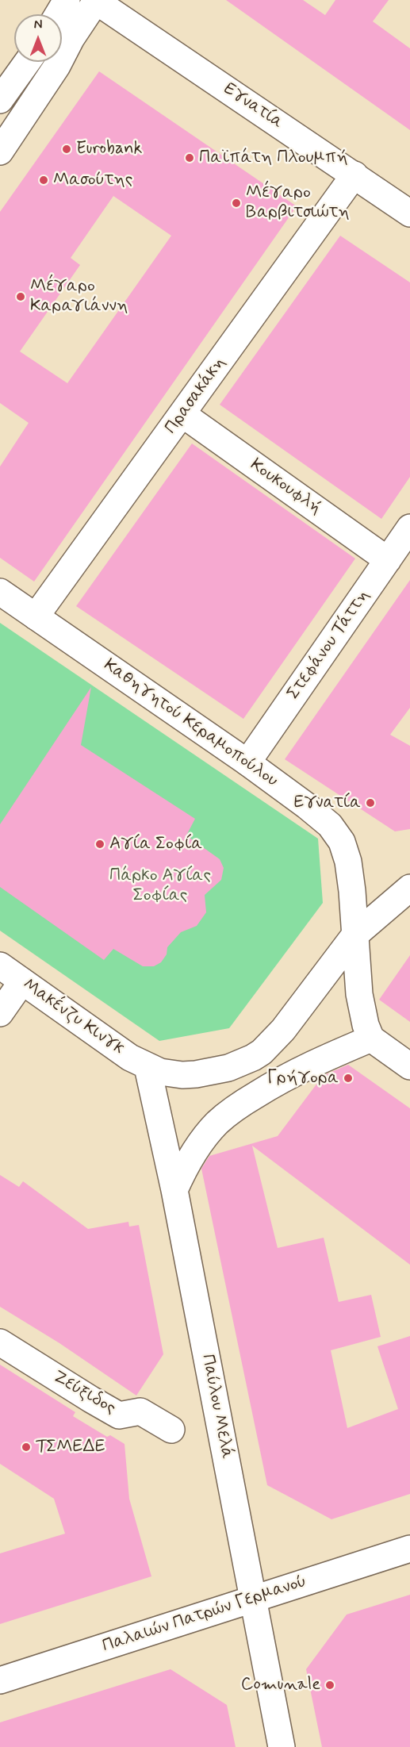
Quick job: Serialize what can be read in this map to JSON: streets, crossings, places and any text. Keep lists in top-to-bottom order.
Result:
{
  "streets": {
    "main road": [
      "Εγνατία",
      "Πρασακάκη",
      "Κουκουφλή",
      "Στεφάνου Τάττη",
      "Καθηγητού Κεραμοπούλου",
      "Μακένζυ Κινγκ",
      "Ζεύξιδος",
      "Παύλου Μελά",
      "Παλαιών Πατρών Γερμανού"
    ]
  },
  "crossings": [
    ["Εγνατία", "Πρασακάκη"],
    ["Πρασακάκη", "Κουκουφλή"],
    ["Πρασακάκη", "Καθηγητού Κεραμοπούλου"],
    ["Κουκουφλή", "Στεφάνου Τάττη"],
    ["Στεφάνου Τάττη", "Καθηγητού Κεραμοπούλου"],
    ["Καθηγητού Κεραμοπούλου", "Μακένζυ Κινγκ"],
    ["Μακένζυ Κινγκ", "Παύλου Μελά"],
    ["Παύλου Μελά", "Παλαιών Πατρών Γερμανού"]
  ],
  "parks": ["Πάρκο Αγίας Σοφίας"],
  "places": [
    "Eurobank",
    "Παϊπάτη Πλουμπή",
    "Μασούτης",
    "Μέγαρο Βαρβιτσιώτη",
    "Μέγαρο Καραγιάννη",
    "Εγνατία",
    "Αγία Σοφία",
    "Γρήγορα",
    "ΤΣΜΕΔΕ",
    "Comunale"
  ],
  "north": "top"
}
